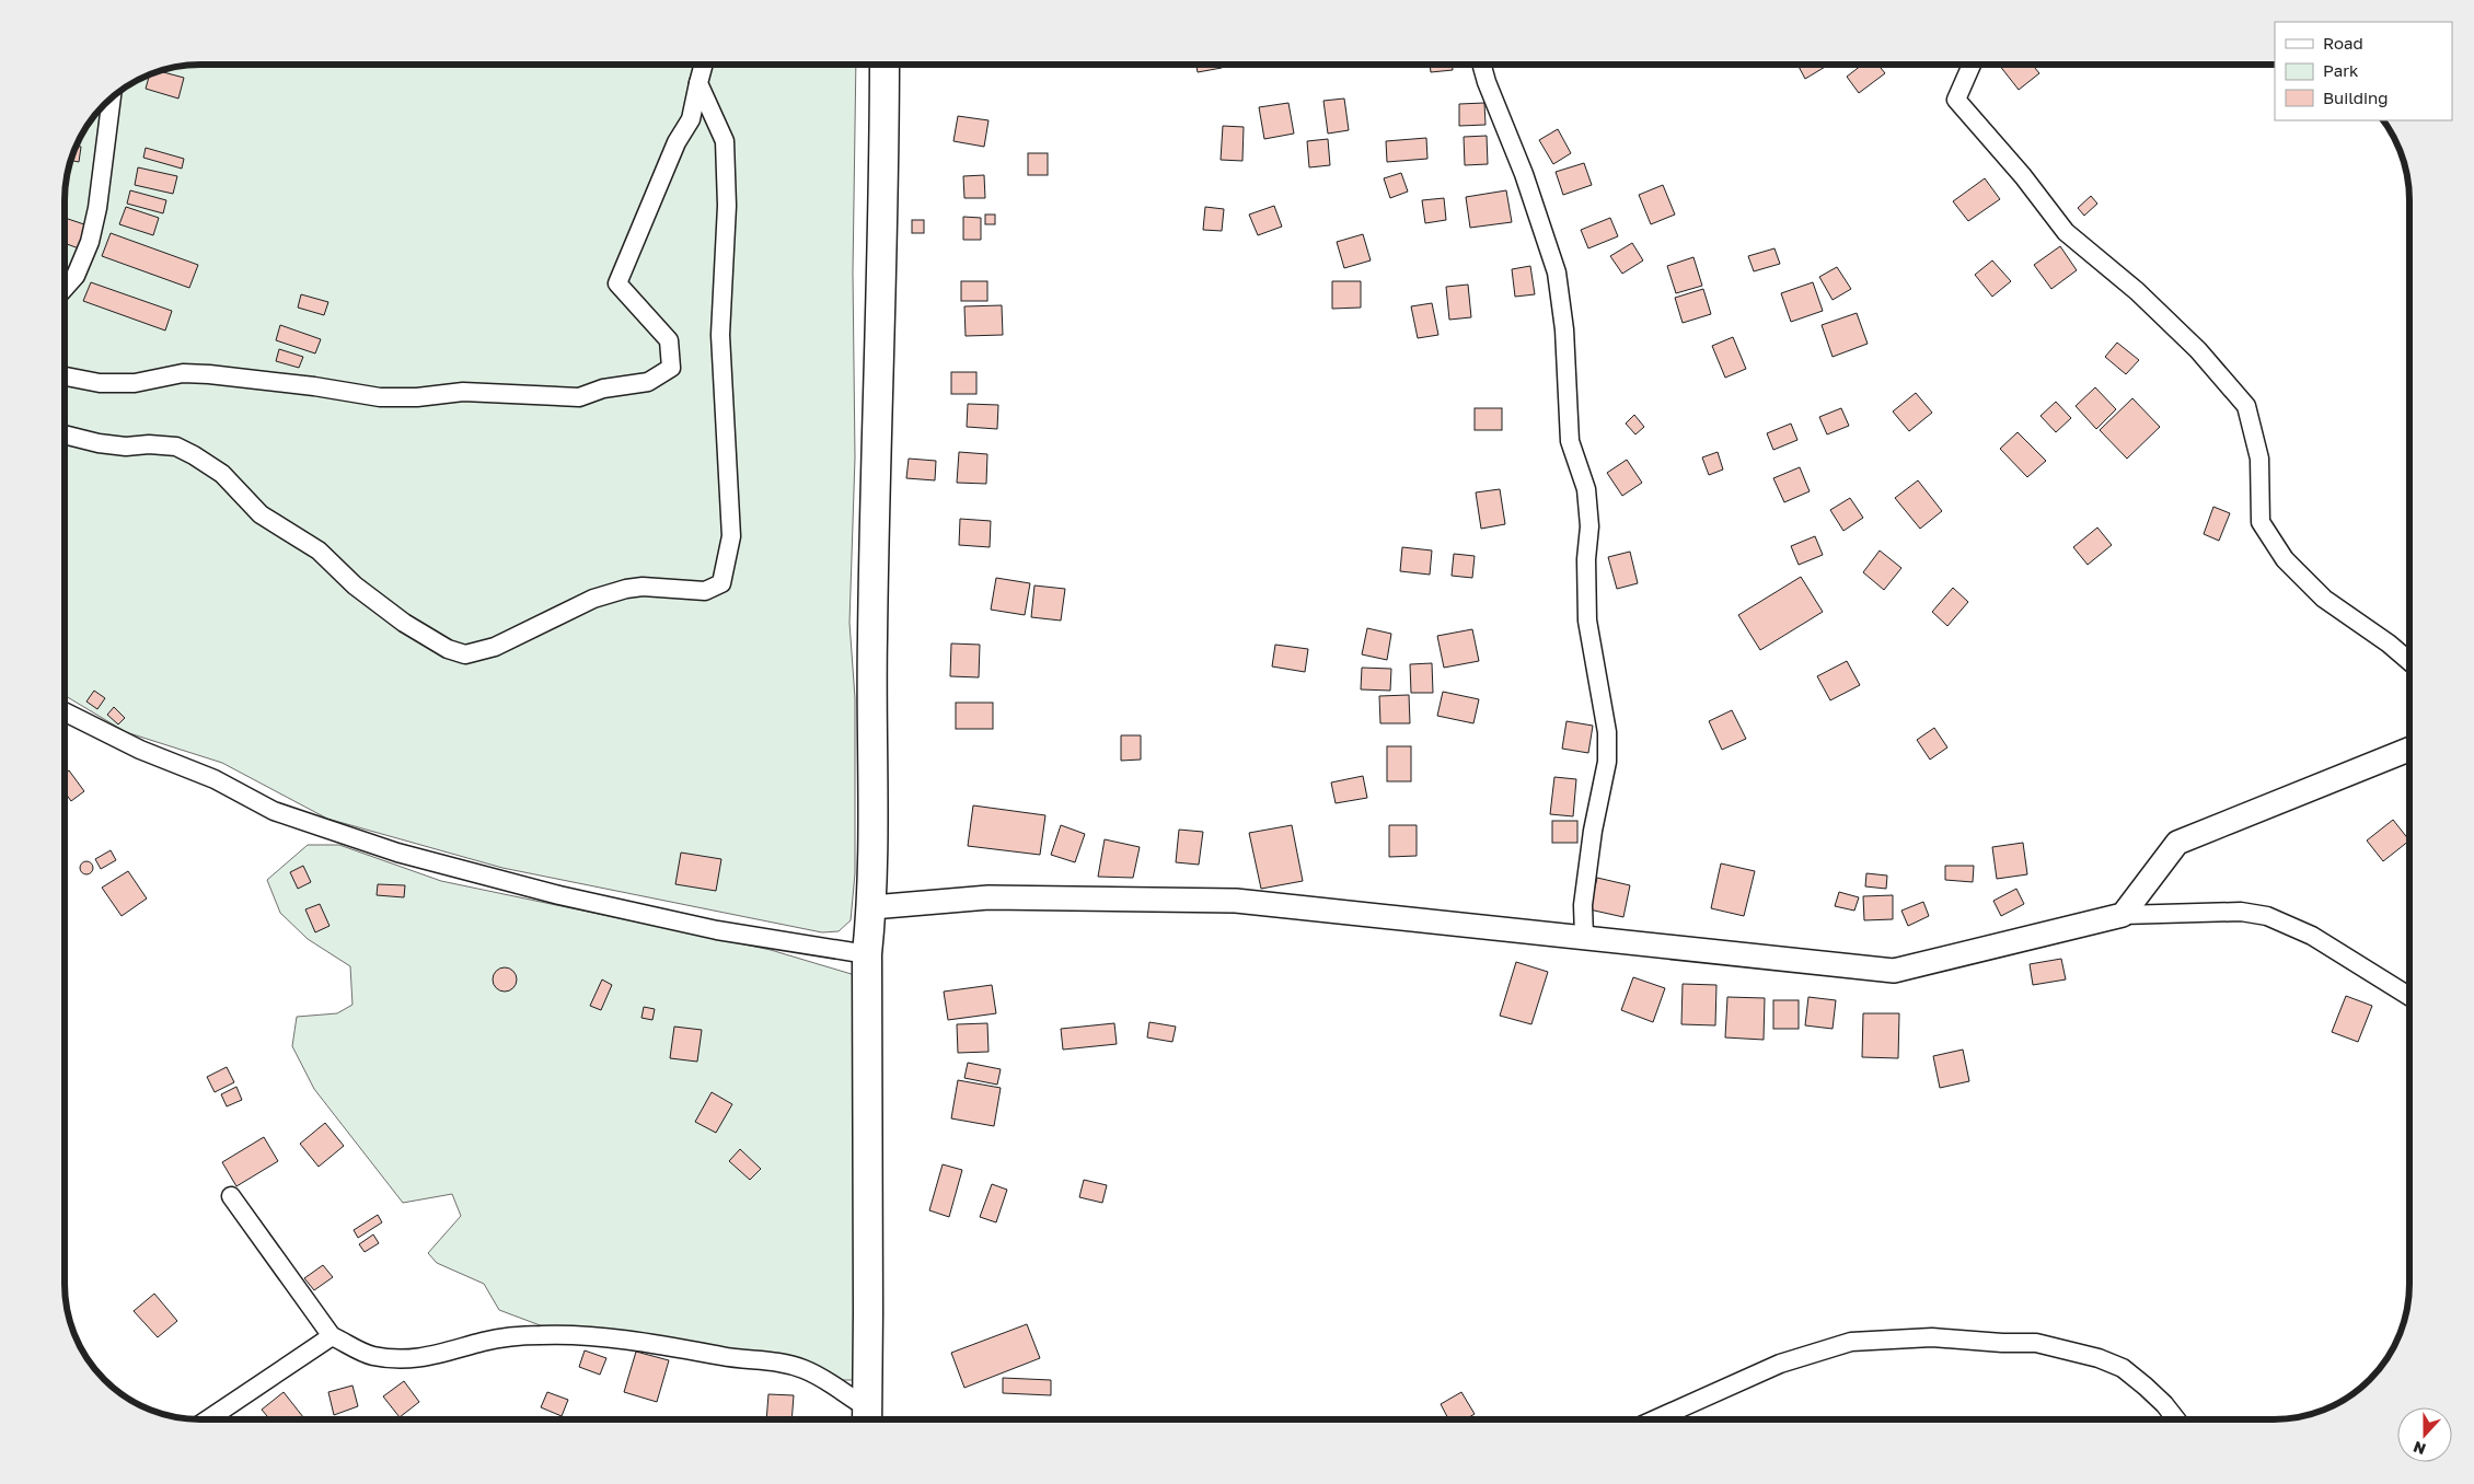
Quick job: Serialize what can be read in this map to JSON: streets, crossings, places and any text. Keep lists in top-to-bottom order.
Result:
{
  "legend": ["Road", "Park", "Building"],
  "north": "bottom"
}
